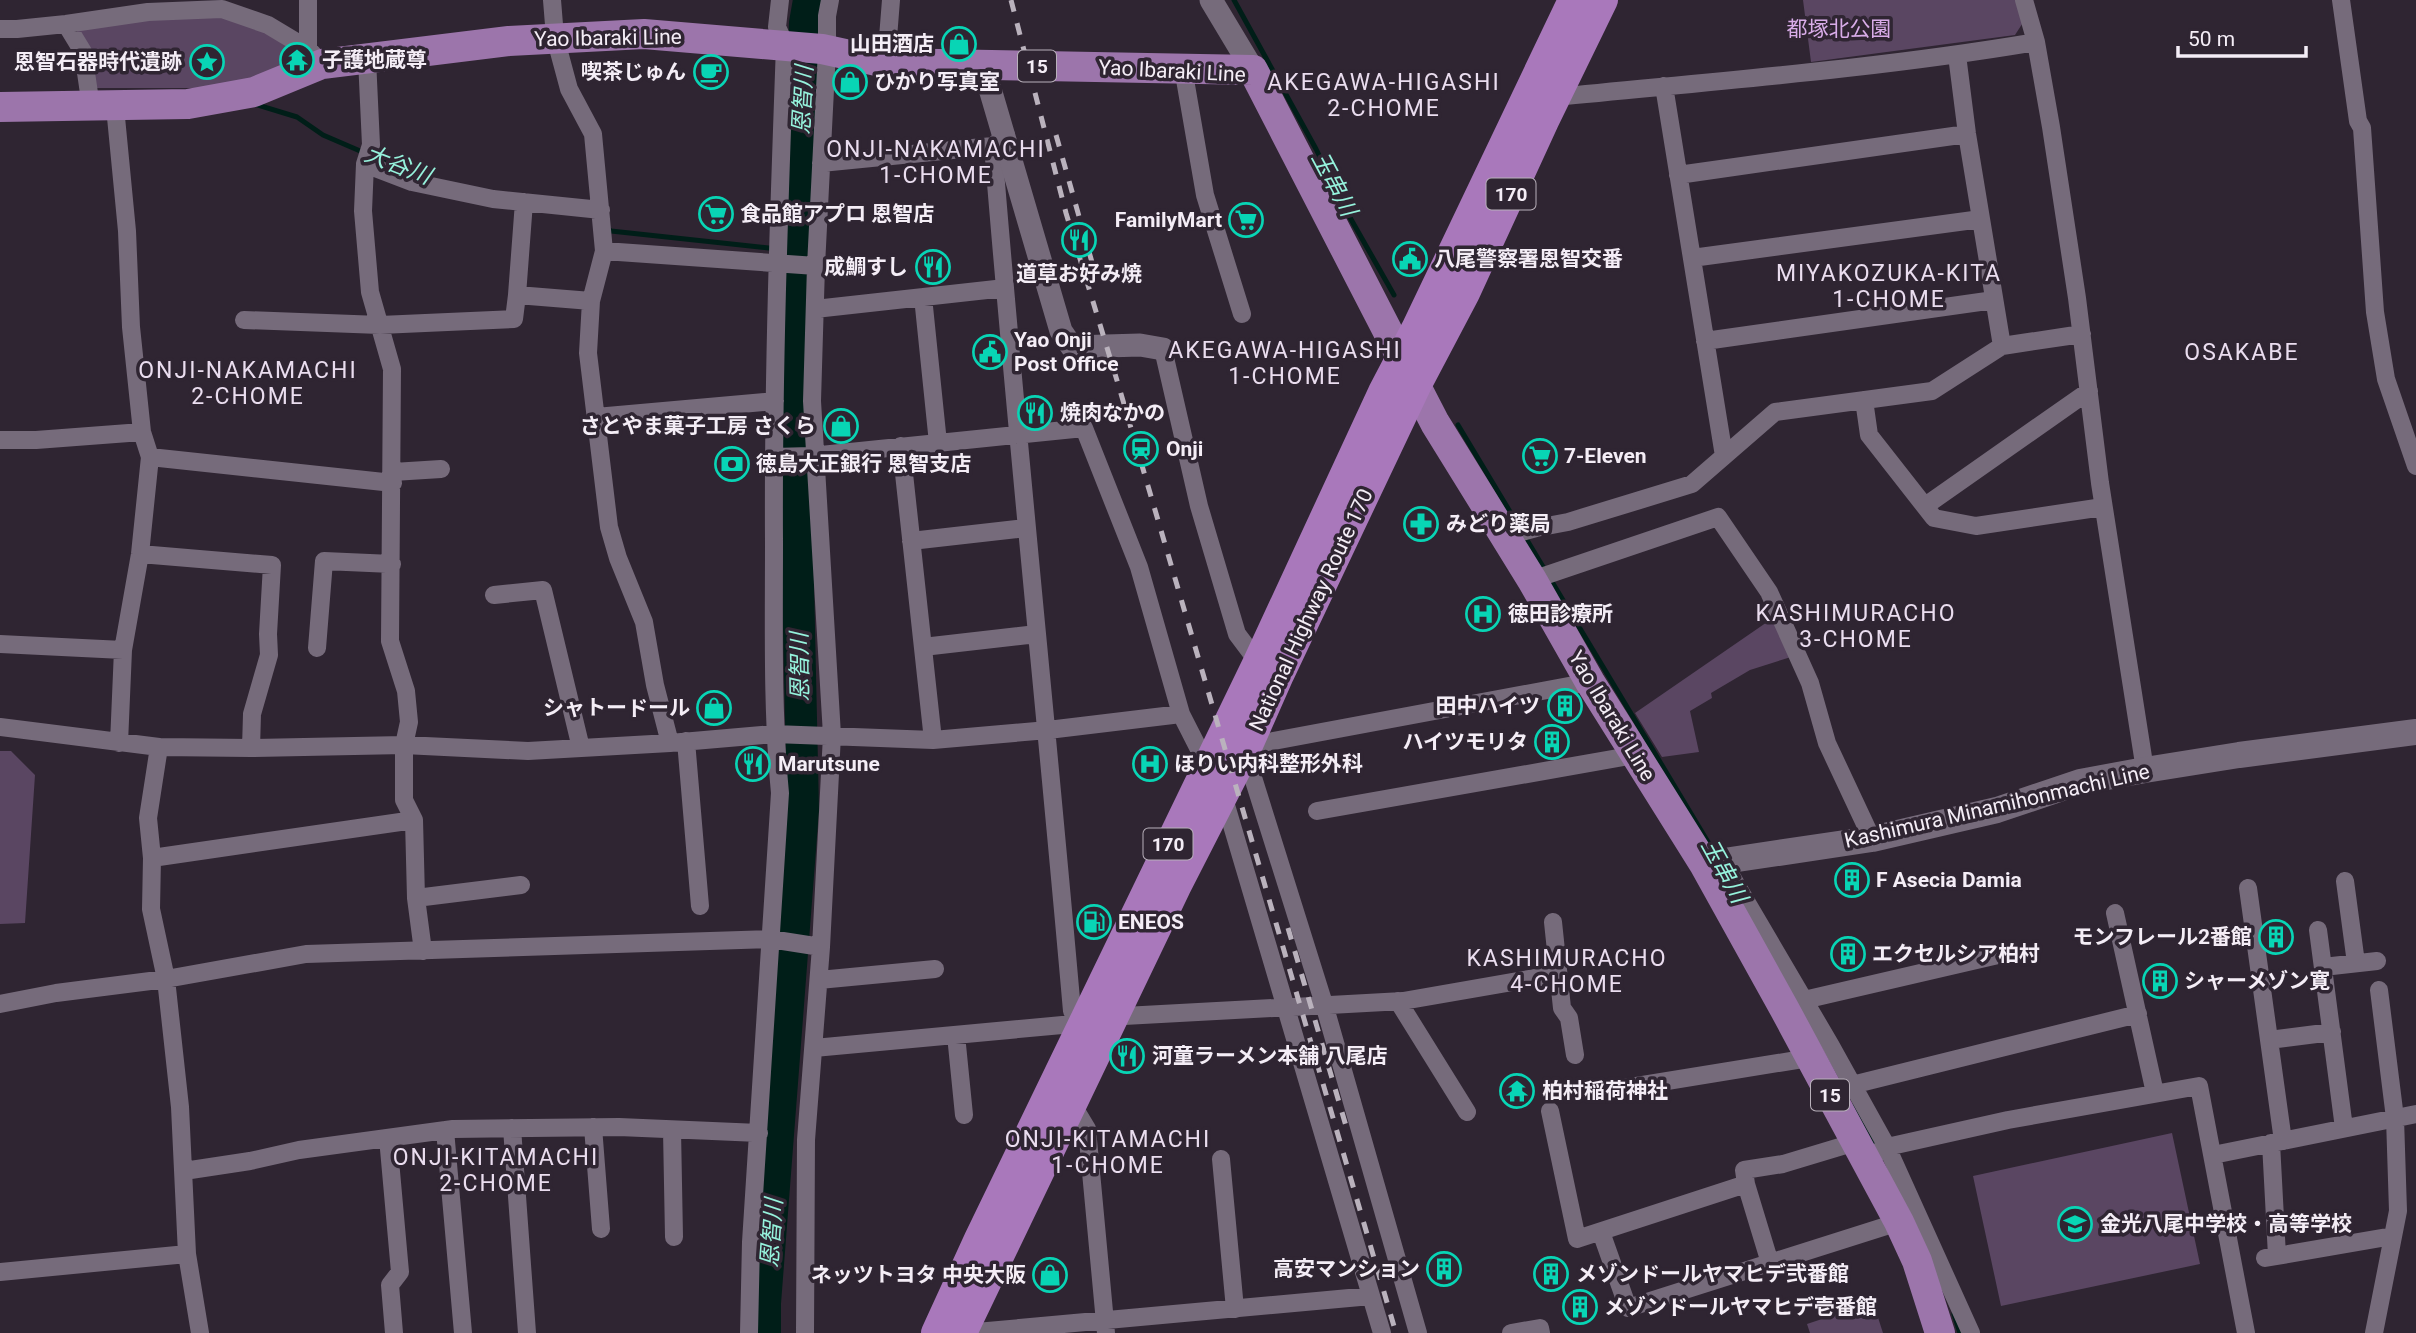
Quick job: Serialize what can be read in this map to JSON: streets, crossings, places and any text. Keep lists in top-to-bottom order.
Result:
{
  "streets": {
    "highway": ["170", "National Highway Route 170"],
    "main road": ["Yao Ibaraki Line", "15", "Kashimura Minamihonmachi Line"]
  },
  "crossings": [
    ["Yao Ibaraki Line", "National Highway Route 170"],
    ["Yao Ibaraki Line", "Kashimura Minamihonmachi Line"]
  ],
  "districts": [
    "AKEGAWA-HIGASHI 2-CHOME",
    "ONJI-NAKAMACHI 1-CHOME",
    "MIYAKOZUKA-KITA 1-CHOME",
    "AKEGAWA-HIGASHI 1-CHOME",
    "OSAKABE",
    "ONJI-NAKAMACHI 2-CHOME",
    "KASHIMURACHO 3-CHOME",
    "KASHIMURACHO 4-CHOME",
    "ONJI-KITAMACHI 1-CHOME",
    "ONJI-KITAMACHI 2-CHOME"
  ],
  "water": ["恩智川", "大谷川", "玉串川"],
  "parks": ["都塚北公園"],
  "places": {
    "shop": [
      "山田酒店",
      "ひかり写真室",
      "さとやま菓子工房 さくら",
      "シャトードール",
      "ネッツトヨタ 中央大阪"
    ],
    "temple": ["子護地蔵尊", "柏村稲荷神社"],
    "place": ["恩智石器時代遺跡"],
    "cafe": ["喫茶じゅん"],
    "supermarket": ["食品館アプロ 恩智店", "FamilyMart", "7-Eleven"],
    "restaurant": [
      "道草お好み焼",
      "成鯛すし",
      "焼肉なかの",
      "Marutsune",
      "河童ラーメン本舗 八尾店"
    ],
    "public building": ["八尾警察署恩智交番", "Yao Onji Post Office"],
    "station": ["Onji"],
    "bank": ["徳島大正銀行 恩智支店"],
    "pharmacy": ["みどり薬局"],
    "hospital": ["徳田診療所", "ほりい内科整形外科"],
    "building": [
      "田中ハイツ",
      "ハイツモリタ",
      "F Asecia Damia",
      "モンフレール2番館",
      "エクセルシア柏村",
      "シャーメゾン寛",
      "高安マンション",
      "メゾンドールヤマヒデ弐番館",
      "メゾンドールヤマヒデ壱番館"
    ],
    "fuel station": ["ENEOS"],
    "school or university": ["金光八尾中学校・高等学校"]
  },
  "scale_bar": "50 m"
}
